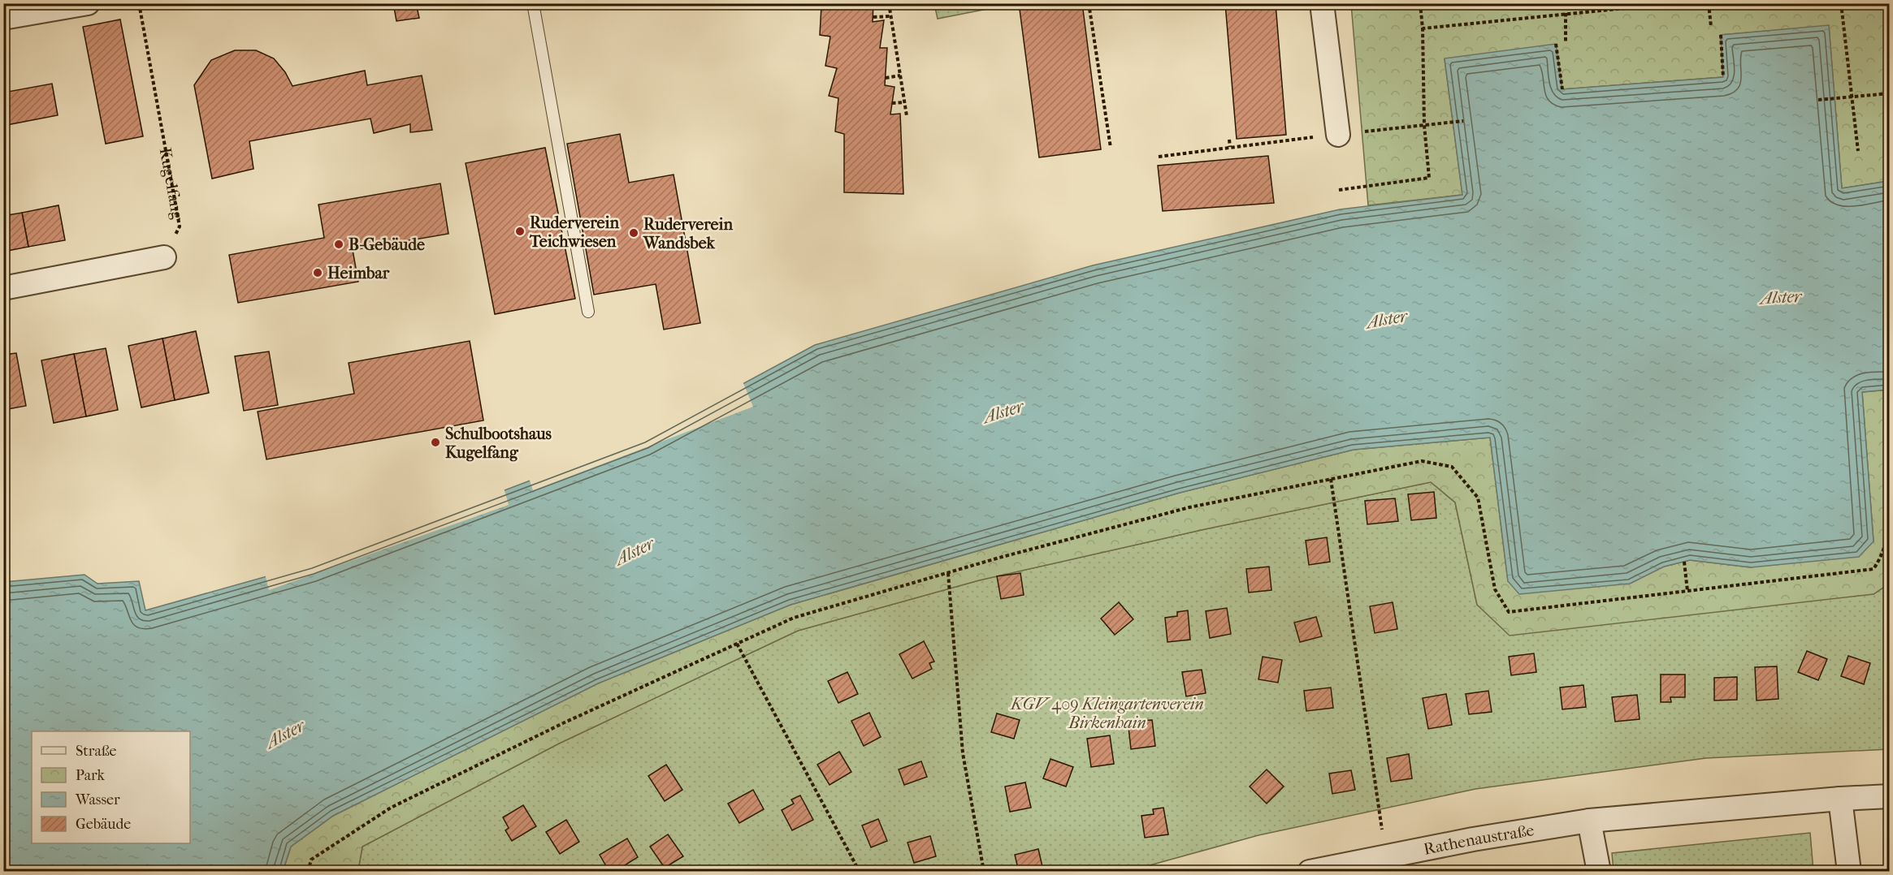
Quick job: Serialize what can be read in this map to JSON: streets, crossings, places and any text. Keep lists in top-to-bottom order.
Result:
{
  "streets": {
    "street": ["Rathenaustraße"],
    "path": ["Kugelfang"]
  },
  "water": ["Alster"],
  "parks": ["KGV 409 Kleingartenverein Birkenhain"],
  "places": [
    "Ruderverein Teichwiesen",
    "Ruderverein Wandsbek",
    "B-Gebäude",
    "Heimbar",
    "Schulbootshaus Kugelfang"
  ],
  "legend": [
    "Straße",
    "Park",
    "Wasser",
    "Gebäude"
  ]
}
